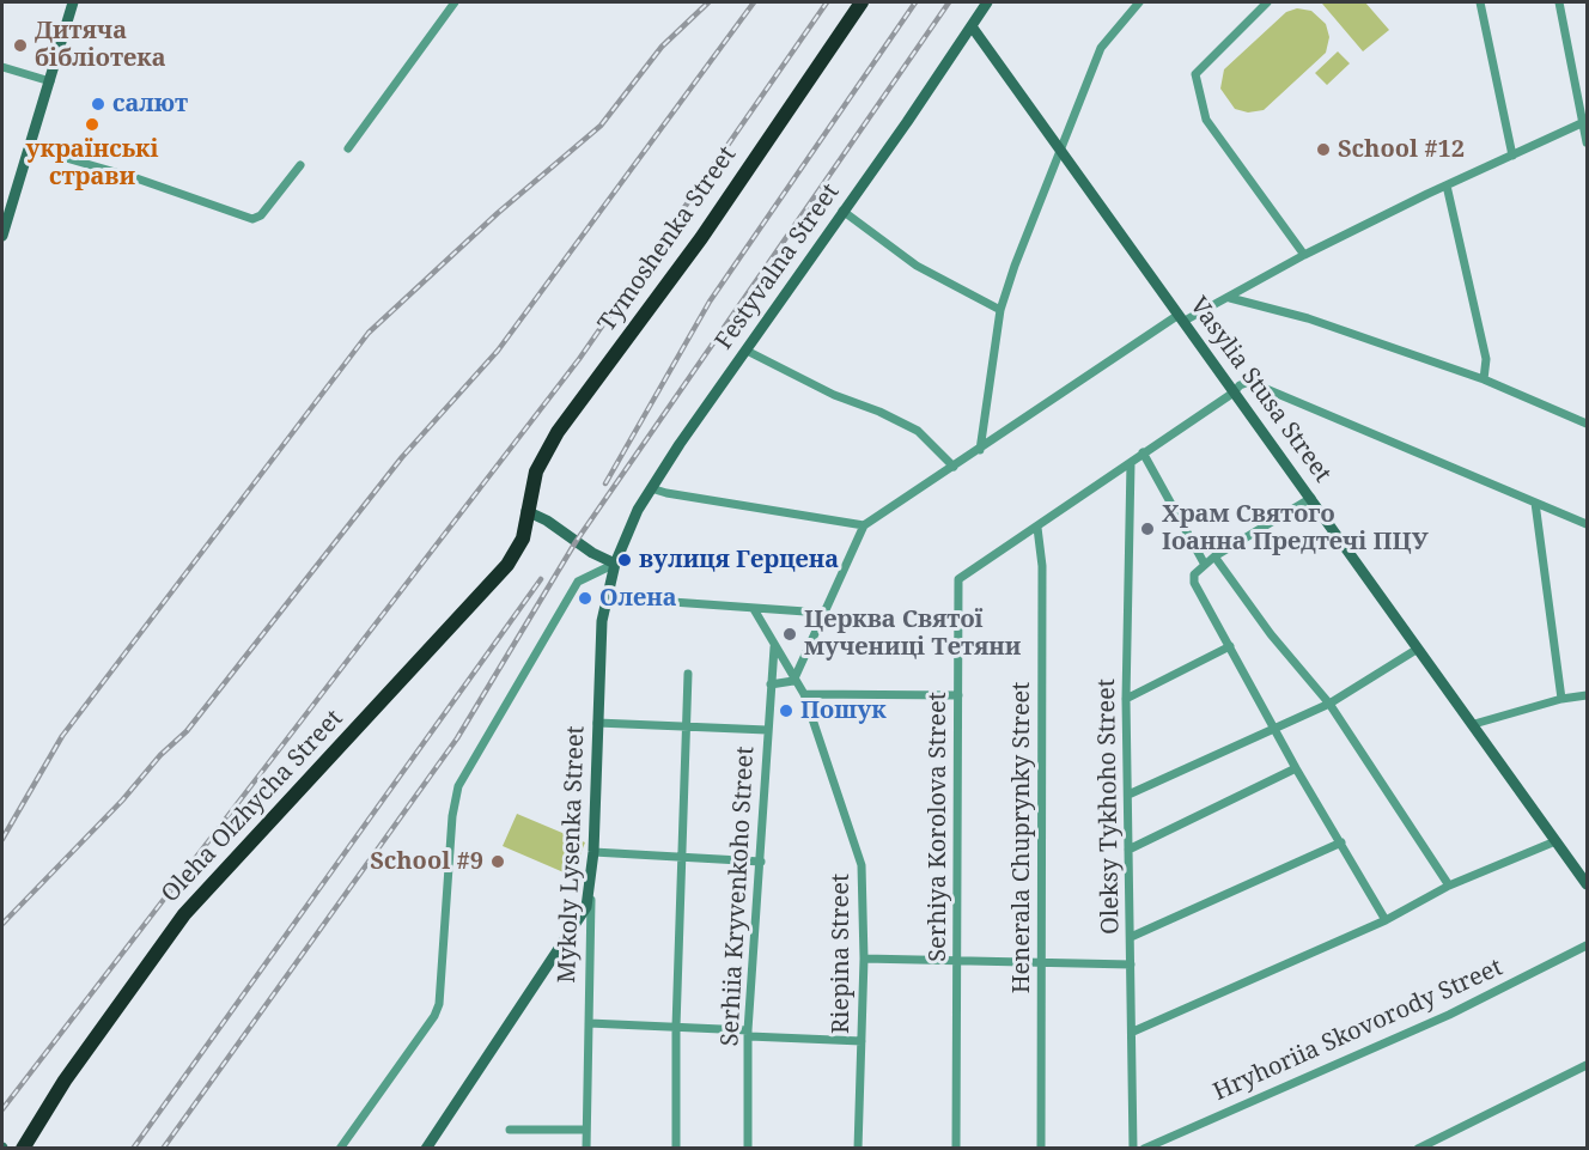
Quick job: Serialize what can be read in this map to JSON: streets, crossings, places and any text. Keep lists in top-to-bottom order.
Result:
{
  "streets": {
    "highway": ["Tymoshenka Street", "Oleha Olzhycha Street"],
    "street": [
      "Festyvalna Street",
      "Vasylia Stusa Street",
      "Oleksy Tykhoho Street",
      "Serhiya Korolova Street",
      "Henerala Chuprynky Street",
      "Mykoly Lysenka Street",
      "Serhiia Kryvenkoho Street",
      "Riepina Street",
      "Hryhoriia Skovorody Street"
    ]
  },
  "crossings": [
    ["Tymoshenka Street", "Oleha Olzhycha Street"],
    ["Festyvalna Street", "Vasylia Stusa Street"],
    ["Festyvalna Street", "Mykoly Lysenka Street"],
    ["Vasylia Stusa Street", "Serhiya Korolova Street"],
    ["Oleksy Tykhoho Street", "Serhiya Korolova Street"],
    ["Serhiya Korolova Street", "Henerala Chuprynky Street"],
    ["Serhiia Kryvenkoho Street", "Riepina Street"]
  ],
  "places": [
    "Дитяча бібліотека",
    "салют",
    "українські страви",
    "School #12",
    "Храм Святого Іоанна Предтечі ПЦУ",
    "вулиця Герцена",
    "Олена",
    "Церква Святої мучениці Тетяни",
    "Пошук",
    "School #9"
  ]
}
